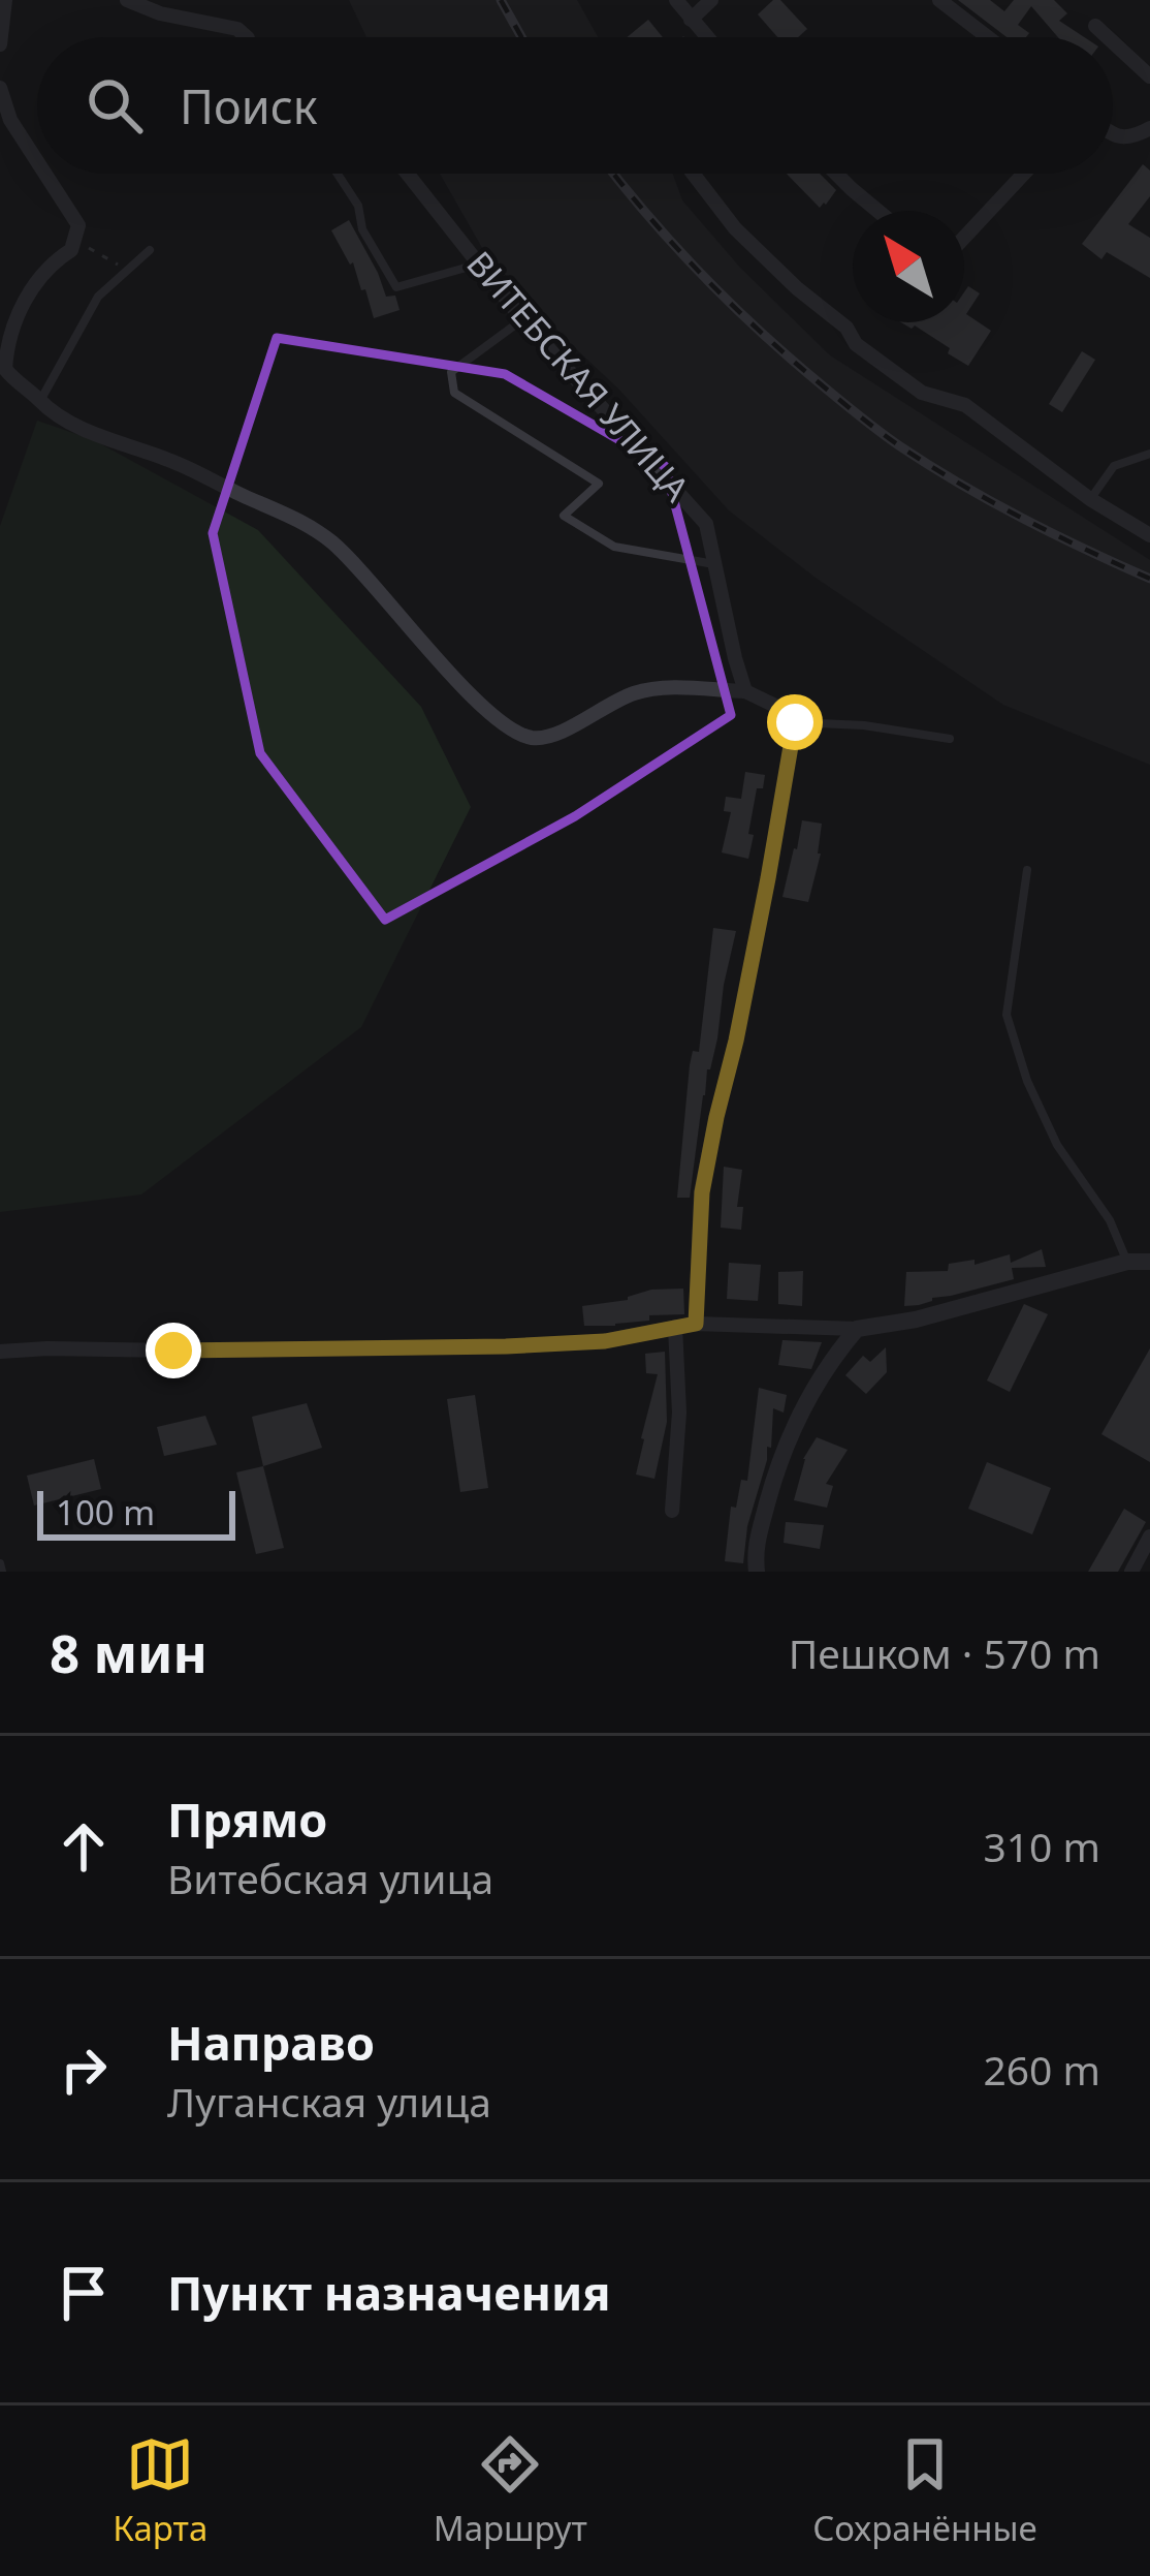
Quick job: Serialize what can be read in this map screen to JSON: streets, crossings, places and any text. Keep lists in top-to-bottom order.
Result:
{
  "streets": {
    "street": ["ВИТЕБСКАЯ УЛИЦА"]
  },
  "scale_bar": "100 m",
  "north": "top left",
  "page": {
    "search": "Поиск",
    "scale": "100 m",
    "heading": ["8 мин", "Пешком · 570 m"],
    "list": [
      ["Прямо", "Витебская улица", "310 m"],
      ["Направо", "Луганская улица", "260 m"],
      "Пункт назначения"
    ],
    "nav": ["Карта", "Маршрут", "Сохранённые"]
  }
}
